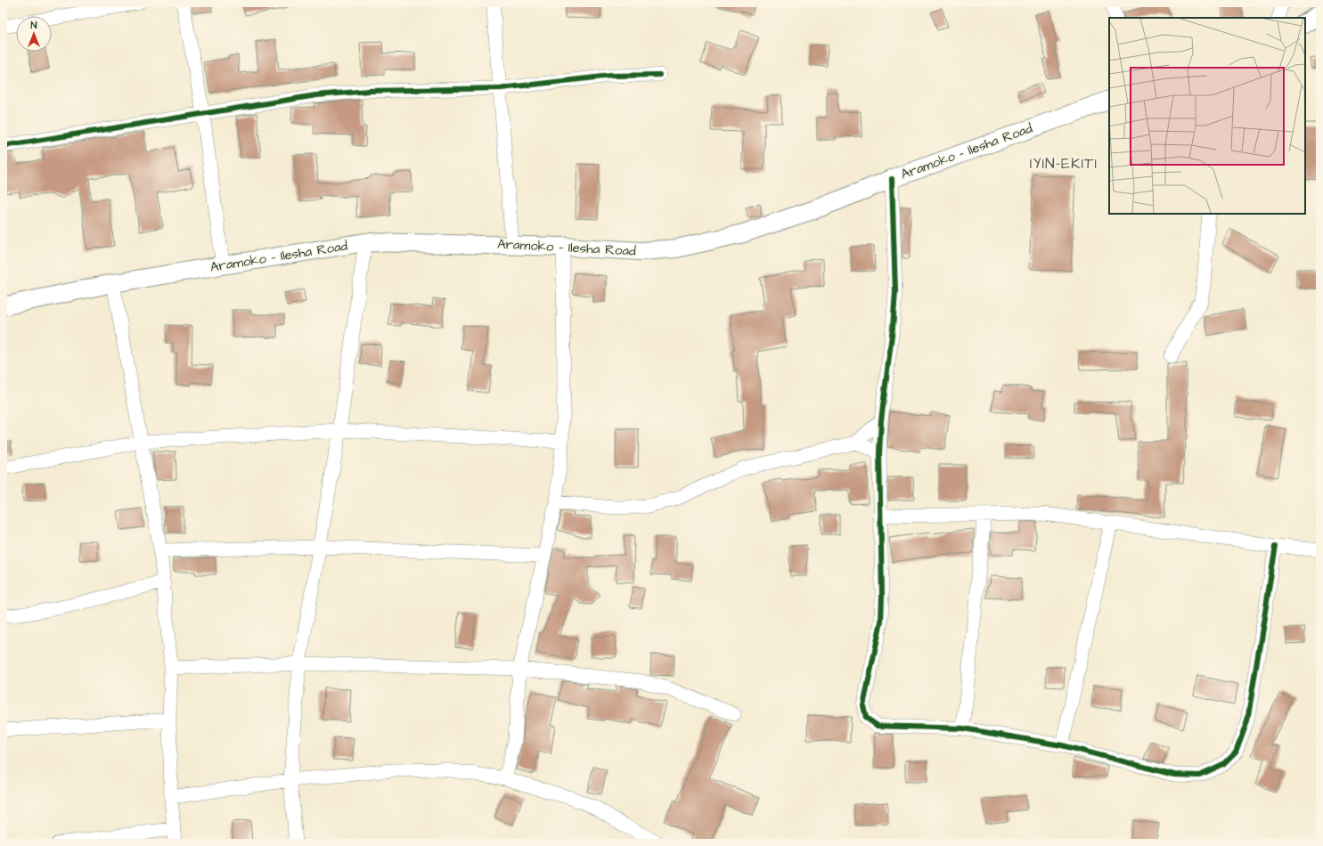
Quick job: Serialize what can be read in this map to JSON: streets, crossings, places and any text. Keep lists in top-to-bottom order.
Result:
{
  "streets": {
    "main road": ["Aramoko - Ilesha Road"]
  },
  "districts": ["IYIN-EKITI"],
  "north": "top"
}
